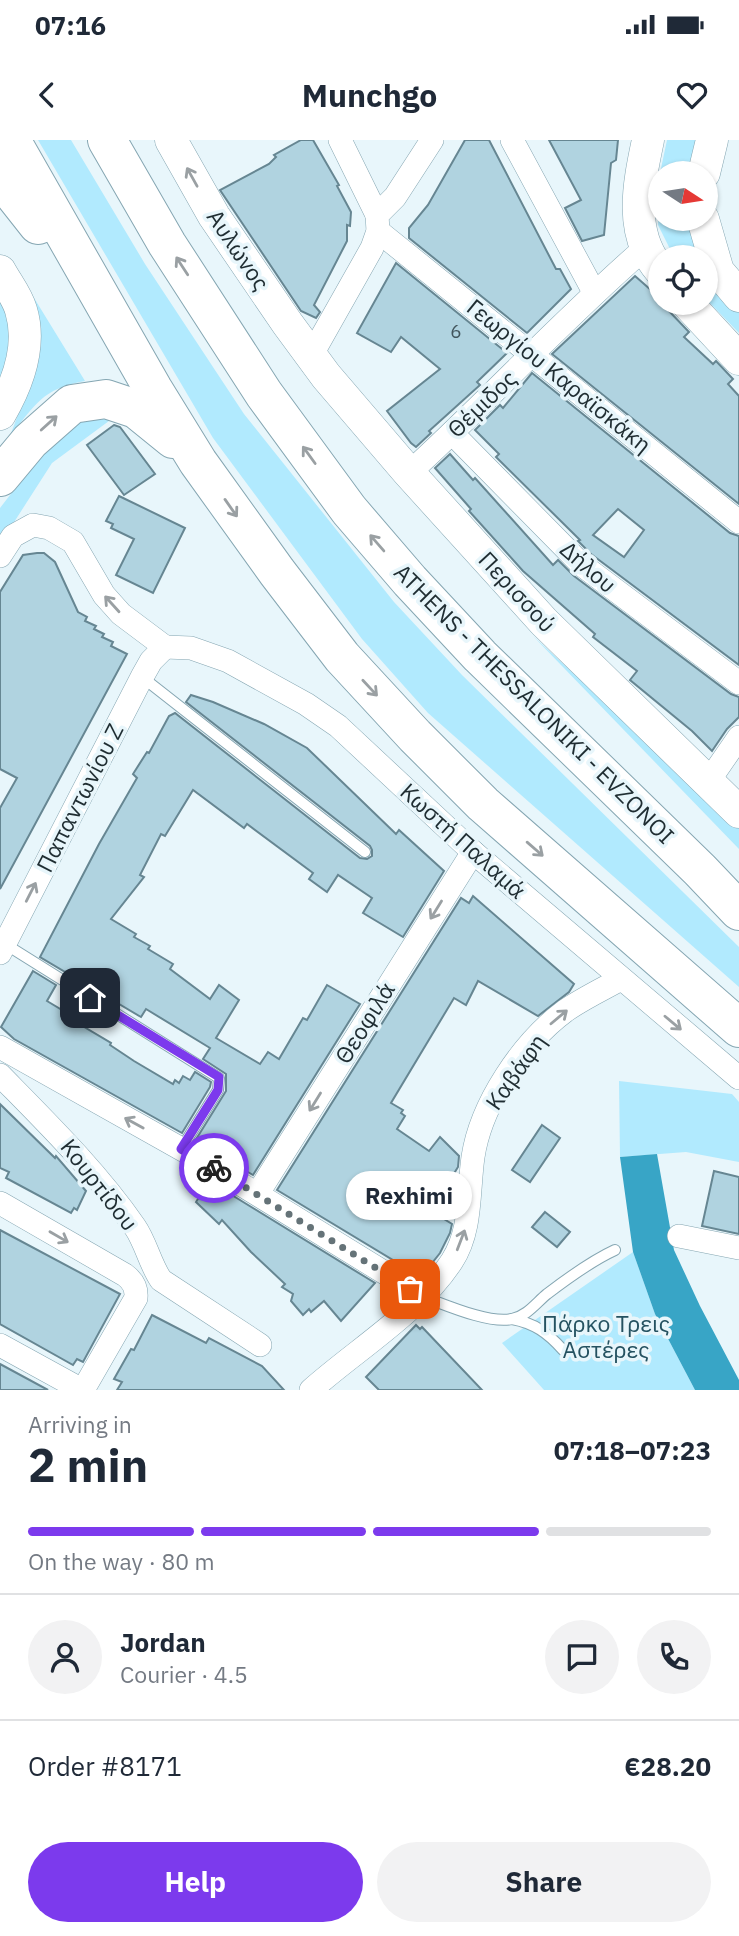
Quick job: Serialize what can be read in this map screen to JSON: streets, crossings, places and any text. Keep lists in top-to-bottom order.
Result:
{
  "streets": {
    "highway": ["ATHENS - THESSALONIKI - EVZONOI"],
    "street": [
      "Αυλώνος",
      "Γεωργίου Καραϊσκάκη",
      "Θέμιδος",
      "Δήλου",
      "Περισσού",
      "Παπαντωνίου Ζ",
      "Κωστή Παλαμά",
      "Θεοφιλά",
      "Καβάφη",
      "Κουρτίδου"
    ]
  },
  "crossings": [
    ["Αυλώνος", "Περισσού"],
    ["Γεωργίου Καραϊσκάκη", "Θέμιδος"],
    ["Θέμιδος", "Δήλου"],
    ["Θέμιδος", "Περισσού"],
    ["Παπαντωνίου Ζ", "Κωστή Παλαμά"],
    ["Κωστή Παλαμά", "Θεοφιλά"],
    ["Κωστή Παλαμά", "Καβάφη"]
  ],
  "one_way": ["Παπαντωνίου Ζ", "Θεοφιλά", "Καβάφη"],
  "parks": ["Πάρκο Τρεις Αστέρες"],
  "places": ["Rexhimi"],
  "house_numbers": ["6"],
  "north": "right",
  "page": {
    "status": "07:16",
    "header": "Munchgo",
    "bubble": "Rexhimi",
    "heading": ["2 min", "Arriving in", "07:18–07:23"],
    "panel": [
      "Jordan",
      "Courier · 4.5",
      "Order #8171",
      "€28.20"
    ],
    "bar": "On the way · 80 m",
    "buttons": ["Help", "Share"]
  }
}
